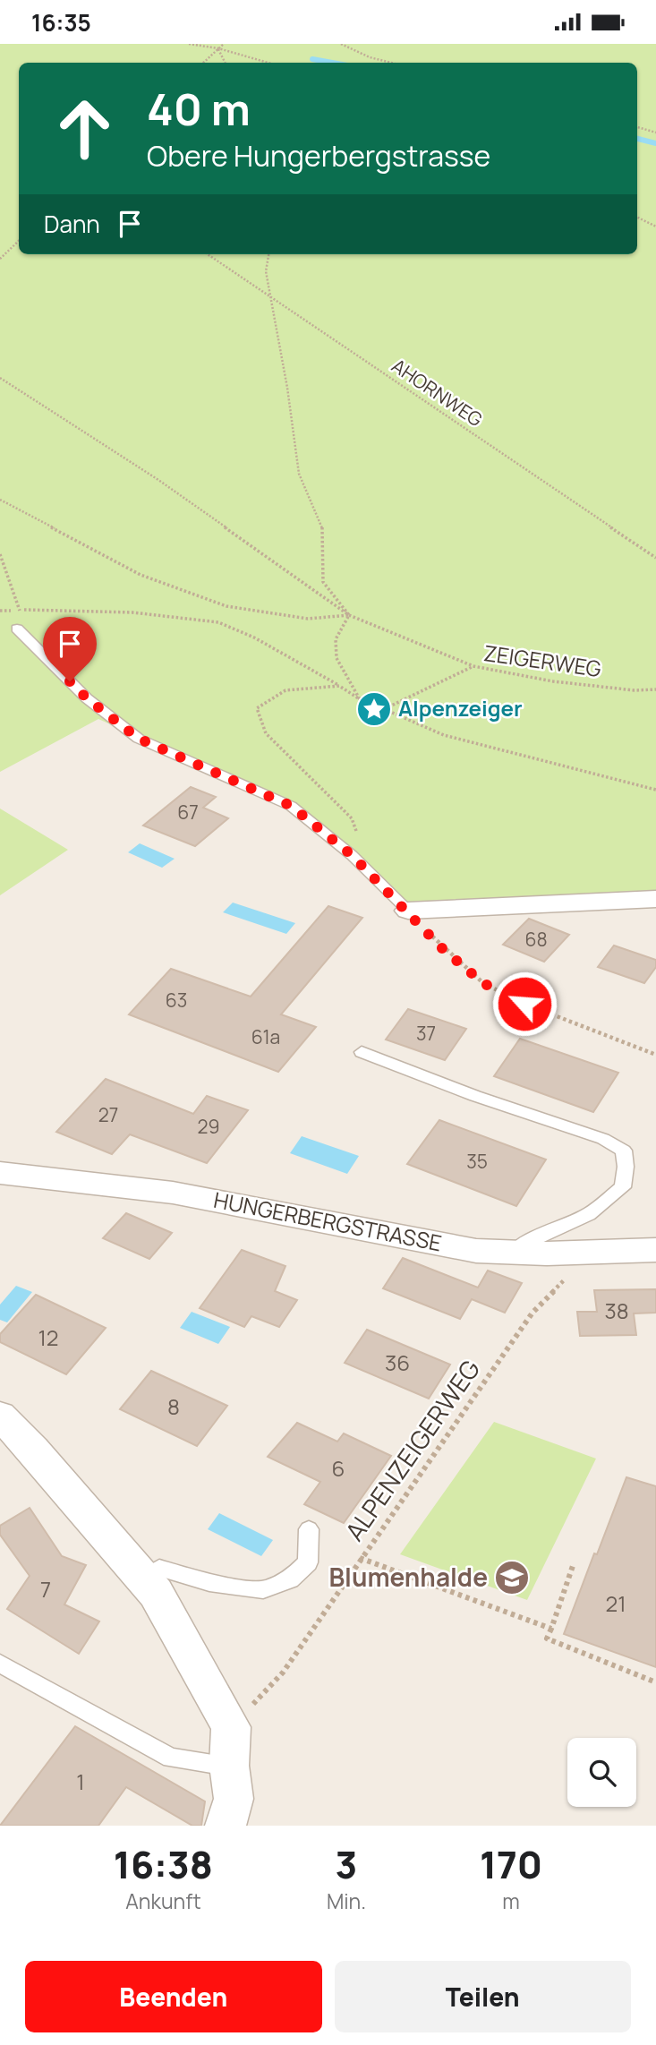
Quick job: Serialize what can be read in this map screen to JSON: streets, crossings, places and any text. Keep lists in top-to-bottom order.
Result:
{
  "streets": {
    "street": ["HUNGERBERGSTRASSE"],
    "path": ["AHORNWEG", "ZEIGERWEG", "ALPENZEIGERWEG"]
  },
  "places": {
    "place": ["Alpenzeiger"],
    "school or university": ["Blumenhalde"]
  },
  "house_numbers": [
    "67",
    "68",
    "63",
    "37",
    "61a",
    "27",
    "29",
    "35",
    "38",
    "12",
    "36",
    "8",
    "6",
    "7",
    "21",
    "1"
  ],
  "page": {
    "status": "16:35",
    "turn": ["40 m", "Obere Hungerbergstrasse"],
    "then": "Dann",
    "eta": [
      "16:38",
      "Ankunft",
      "3",
      "Min.",
      "170",
      "m"
    ],
    "buttons": ["Beenden", "Teilen"]
  }
}
